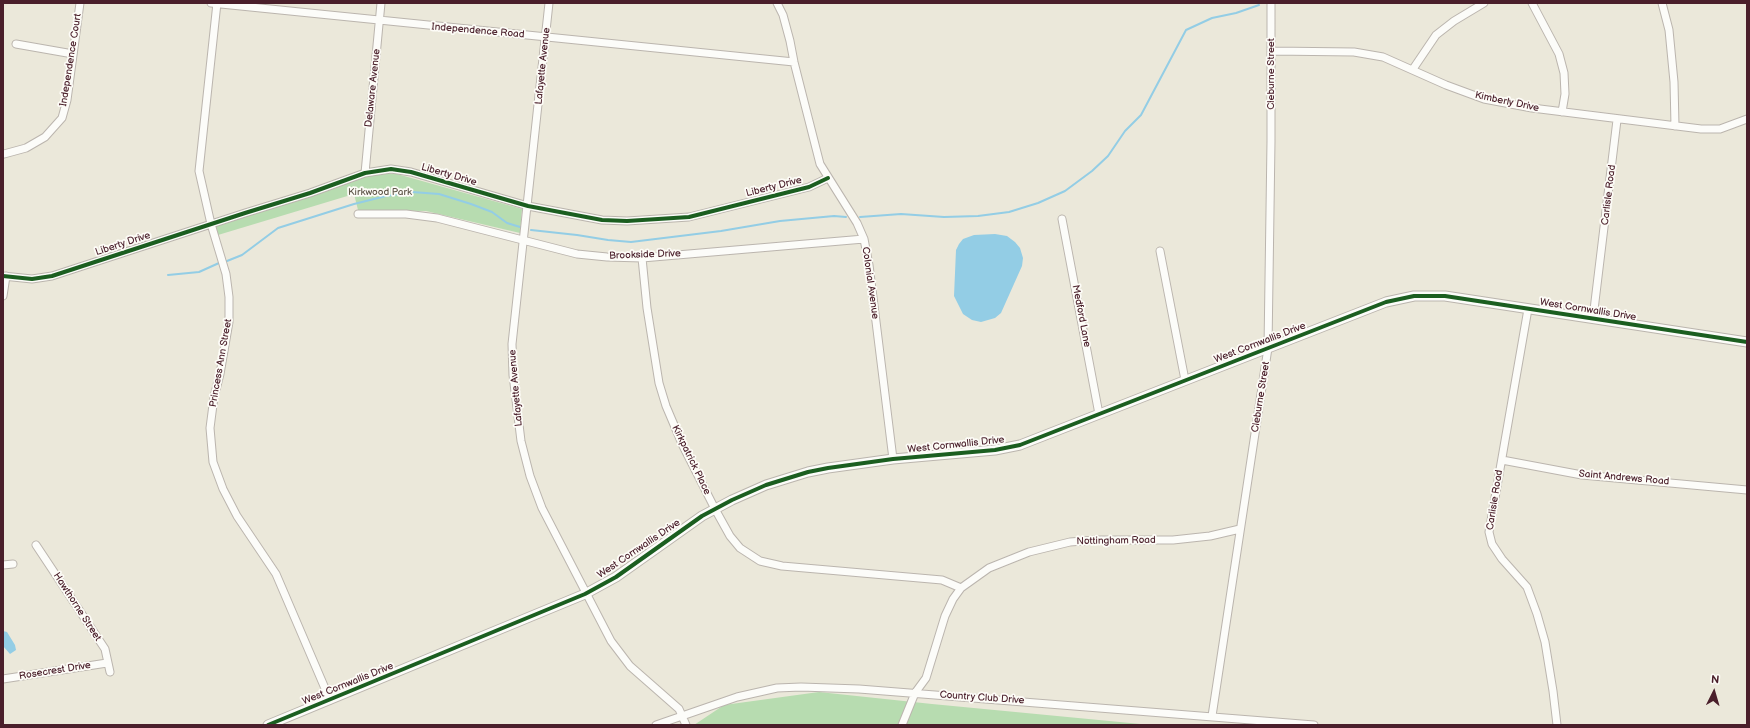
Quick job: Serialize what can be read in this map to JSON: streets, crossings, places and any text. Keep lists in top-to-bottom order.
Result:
{
  "streets": {
    "street": [
      "Independence Road",
      "Independence Court",
      "Lafayette Avenue",
      "Cleburne Street",
      "Delaware Avenue",
      "Kimberly Drive",
      "Liberty Drive",
      "Carlisle Road",
      "Brookside Drive",
      "Colonial Avenue",
      "West Cornwallis Drive",
      "Medford Lane",
      "Princess Ann Street",
      "Kirkpatrick Place",
      "Saint Andrews Road",
      "Nottingham Road",
      "Hawthorne Street",
      "Rosecrest Drive",
      "Country Club Drive"
    ]
  },
  "crossings": [
    ["Independence Road", "Lafayette Avenue"],
    ["Independence Road", "Delaware Avenue"],
    ["Independence Road", "Colonial Avenue"],
    ["Independence Road", "Princess Ann Street"],
    ["Lafayette Avenue", "Liberty Drive"],
    ["Lafayette Avenue", "Brookside Drive"],
    ["Lafayette Avenue", "West Cornwallis Drive"],
    ["Lafayette Avenue", "Country Club Drive"],
    ["Cleburne Street", "Kimberly Drive"],
    ["Cleburne Street", "West Cornwallis Drive"],
    ["Cleburne Street", "Nottingham Road"],
    ["Cleburne Street", "Country Club Drive"],
    ["Delaware Avenue", "Liberty Drive"],
    ["Kimberly Drive", "Carlisle Road"],
    ["Liberty Drive", "Colonial Avenue"],
    ["Liberty Drive", "Princess Ann Street"],
    ["Carlisle Road", "West Cornwallis Drive"],
    ["Carlisle Road", "Saint Andrews Road"],
    ["Brookside Drive", "Colonial Avenue"],
    ["Brookside Drive", "Kirkpatrick Place"],
    ["Colonial Avenue", "West Cornwallis Drive"],
    ["West Cornwallis Drive", "Medford Lane"],
    ["West Cornwallis Drive", "Princess Ann Street"],
    ["West Cornwallis Drive", "Kirkpatrick Place"],
    ["Kirkpatrick Place", "Nottingham Road"],
    ["Nottingham Road", "Country Club Drive"],
    ["Hawthorne Street", "Rosecrest Drive"]
  ],
  "parks": ["Kirkwood Park"],
  "north": "top"
}
